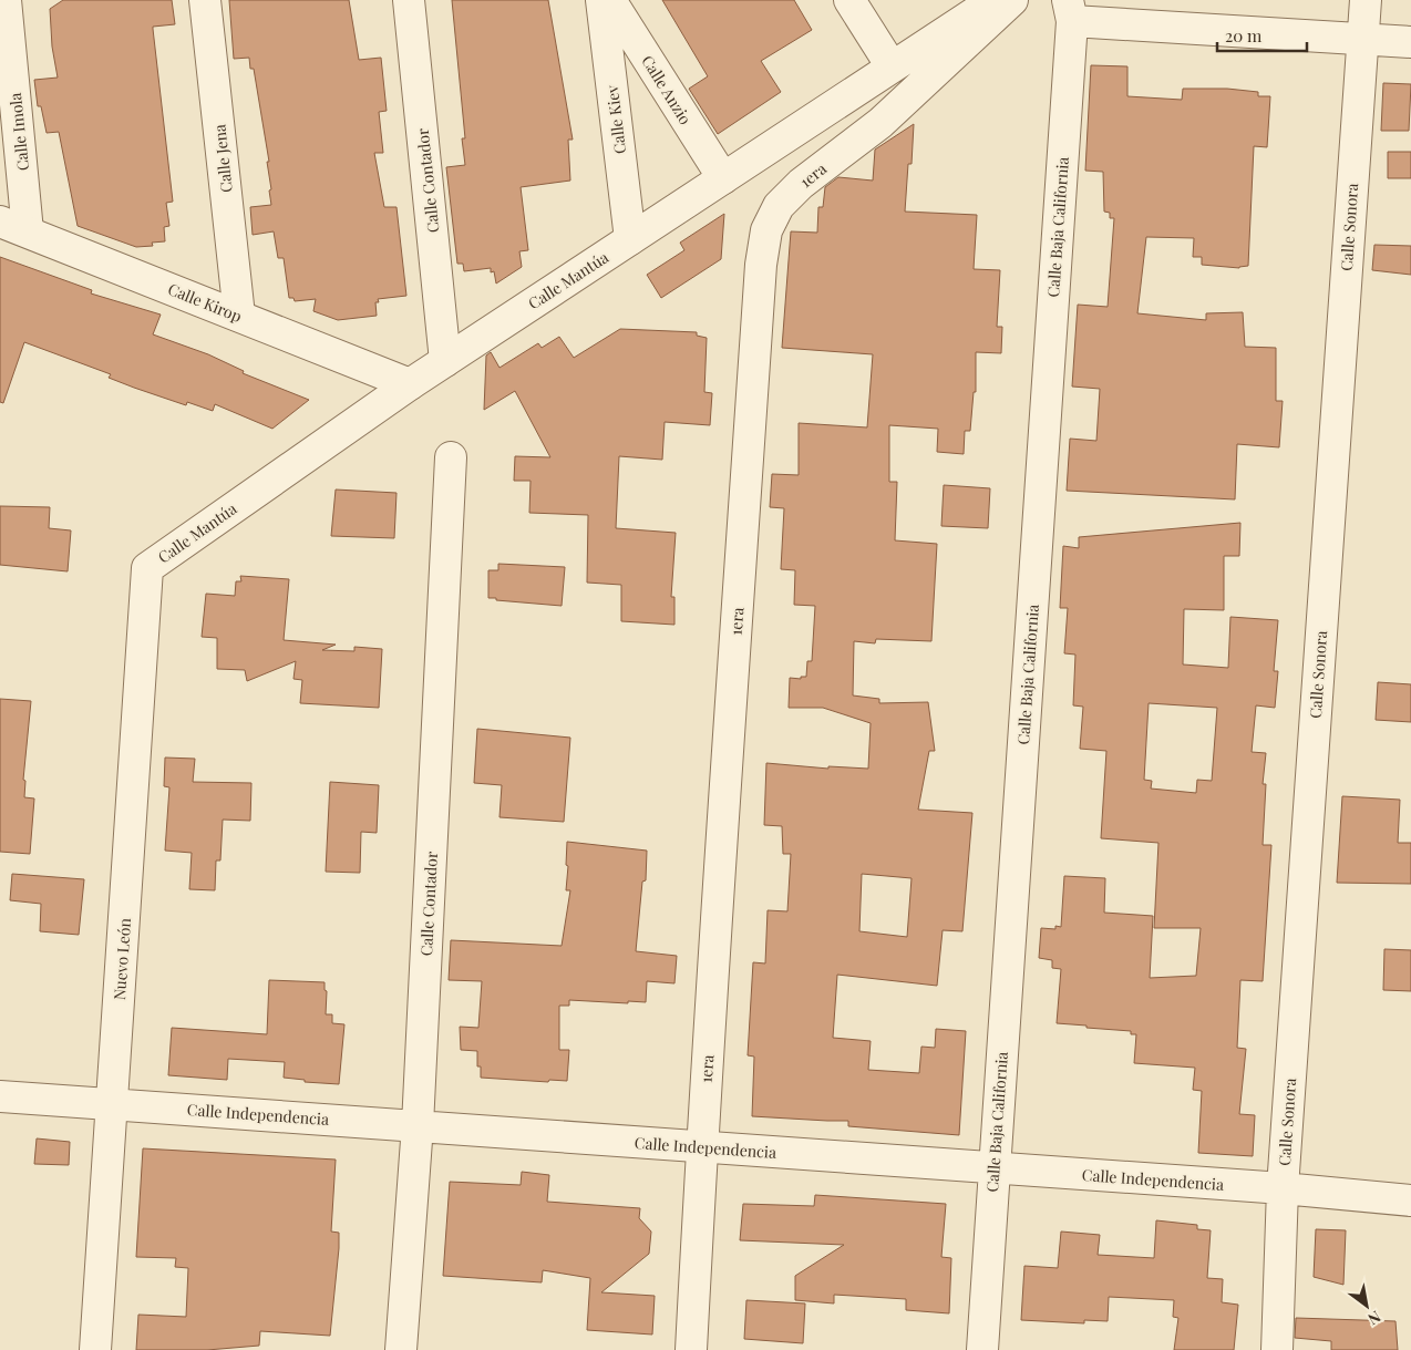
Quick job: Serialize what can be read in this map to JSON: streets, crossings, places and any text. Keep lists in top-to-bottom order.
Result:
{
  "streets": {
    "street": [
      "Calle Anzio",
      "Calle Kiev",
      "Calle Imola",
      "Calle Jena",
      "1era",
      "Calle Contador",
      "Calle Baja California",
      "Calle Sonora",
      "Calle Mantúa",
      "Calle Kirop",
      "Nuevo León",
      "Calle Independencia"
    ]
  },
  "crossings": [
    ["Calle Anzio", "Calle Mantúa"],
    ["Calle Kiev", "Calle Mantúa"],
    ["Calle Imola", "Calle Kirop"],
    ["Calle Jena", "Calle Kirop"],
    ["1era", "Calle Independencia"],
    ["Calle Contador", "Calle Mantúa"],
    ["Calle Contador", "Calle Independencia"],
    ["Calle Baja California", "Calle Independencia"],
    ["Calle Sonora", "Calle Independencia"],
    ["Calle Mantúa", "Calle Kirop"],
    ["Calle Mantúa", "Nuevo León"],
    ["Nuevo León", "Calle Independencia"]
  ],
  "scale_bar": "20 m",
  "north": "bottom right"
}
